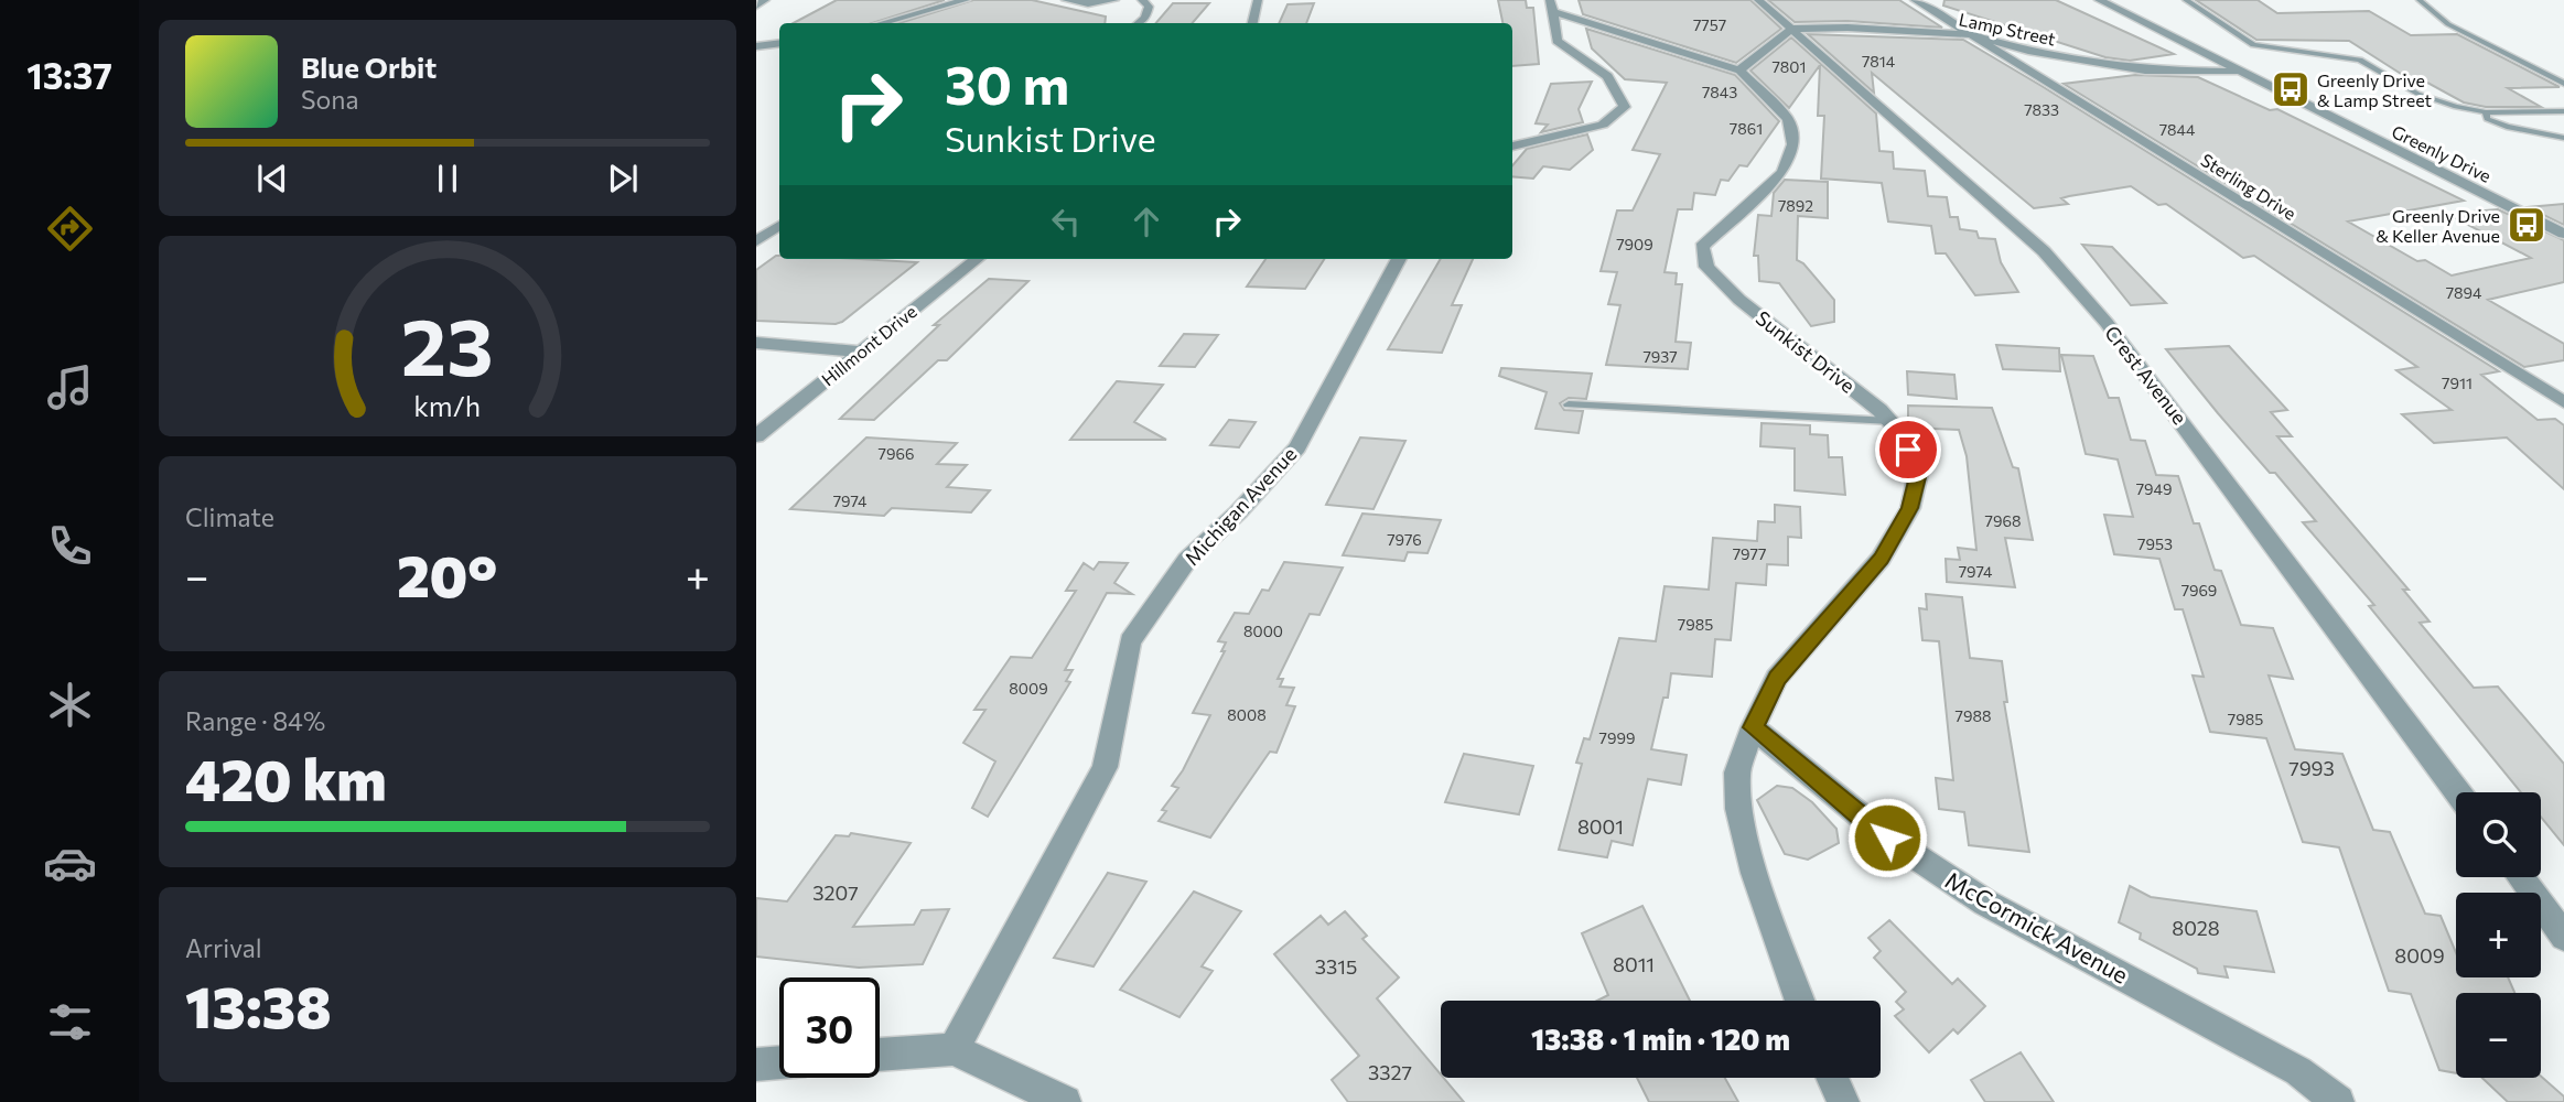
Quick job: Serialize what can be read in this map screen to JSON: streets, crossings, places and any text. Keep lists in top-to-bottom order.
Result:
{
  "streets": {
    "street": [
      "Lamp Street",
      "Greenly Drive",
      "Sterling Drive",
      "Hillmont Drive",
      "Sunkist Drive",
      "Crest Avenue",
      "Michigan Avenue",
      "McCormick Avenue"
    ]
  },
  "crossings": [
    ["Lamp Street", "Greenly Drive"],
    ["Lamp Street", "Sterling Drive"],
    ["Lamp Street", "Crest Avenue"],
    ["Sunkist Drive", "McCormick Avenue"]
  ],
  "places": {
    "bus stop": ["Greenly Drive & Lamp Street", "Greenly Drive & Keller Avenue"]
  },
  "house_numbers": [
    "7757",
    "7814",
    "7801",
    "7843",
    "7833",
    "7861",
    "7844",
    "7892",
    "7909",
    "7894",
    "7937",
    "7911",
    "7966",
    "7949",
    "7974",
    "7968",
    "7976",
    "7953",
    "7977",
    "7974",
    "7969",
    "7985",
    "8000",
    "8009",
    "8008",
    "7988",
    "7985",
    "7999",
    "7993",
    "8001",
    "3207",
    "8028",
    "8009",
    "8011",
    "3315",
    "3327"
  ],
  "page": {
    "tabs": "13:37",
    "turn": ["30 m", "Sunkist Drive"],
    "song": ["Blue Orbit", "Sona"],
    "tile": [
      "Climate",
      ["Range · 84%", "420 km"],
      ["Arrival", "13:38"]
    ],
    "heat": ["−", "20°", "+"],
    "map_buttons": ["+", "−"],
    "limit": "30",
    "trip": "13:38 · 1 min · 120 m",
    "gauge": ["23", "km/h"]
  }
}
